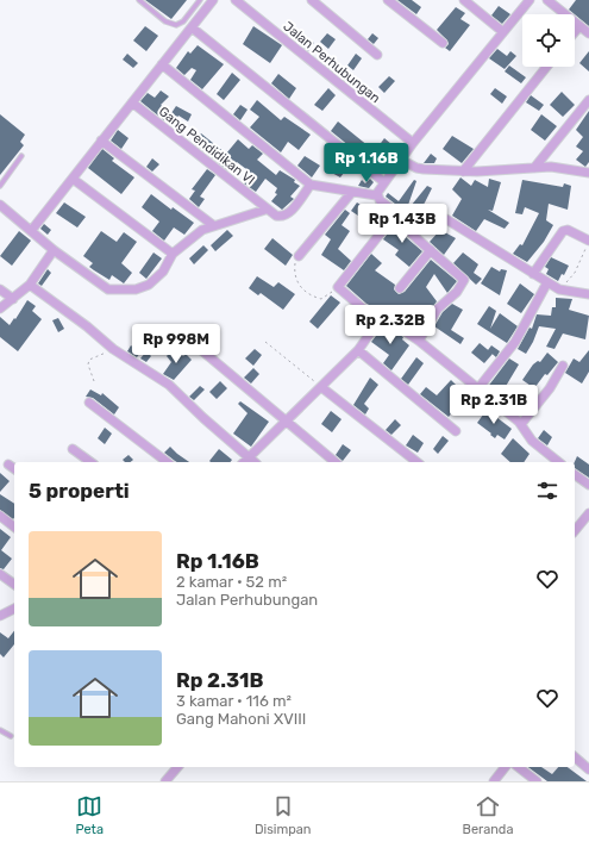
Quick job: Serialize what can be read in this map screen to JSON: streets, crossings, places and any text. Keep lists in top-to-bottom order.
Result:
{
  "streets": {
    "street": ["Jalan Perhubungan", "Gang Pendidikan VI"]
  },
  "page": {
    "price": [
      "Rp 1.16B",
      "Rp 1.43B",
      "Rp 2.32B",
      "Rp 998M",
      "Rp 2.31B"
    ],
    "heading": "5 properti",
    "list": [
      {
        "name": "Rp 1.16B",
        "note": "2 kamar · 52 m² · Jalan Perhubungan"
      },
      {
        "name": "Rp 2.31B",
        "note": "3 kamar · 116 m² · Gang Mahoni XVIII"
      }
    ],
    "tabs": ["Peta", "Disimpan", "Beranda"]
  }
}
